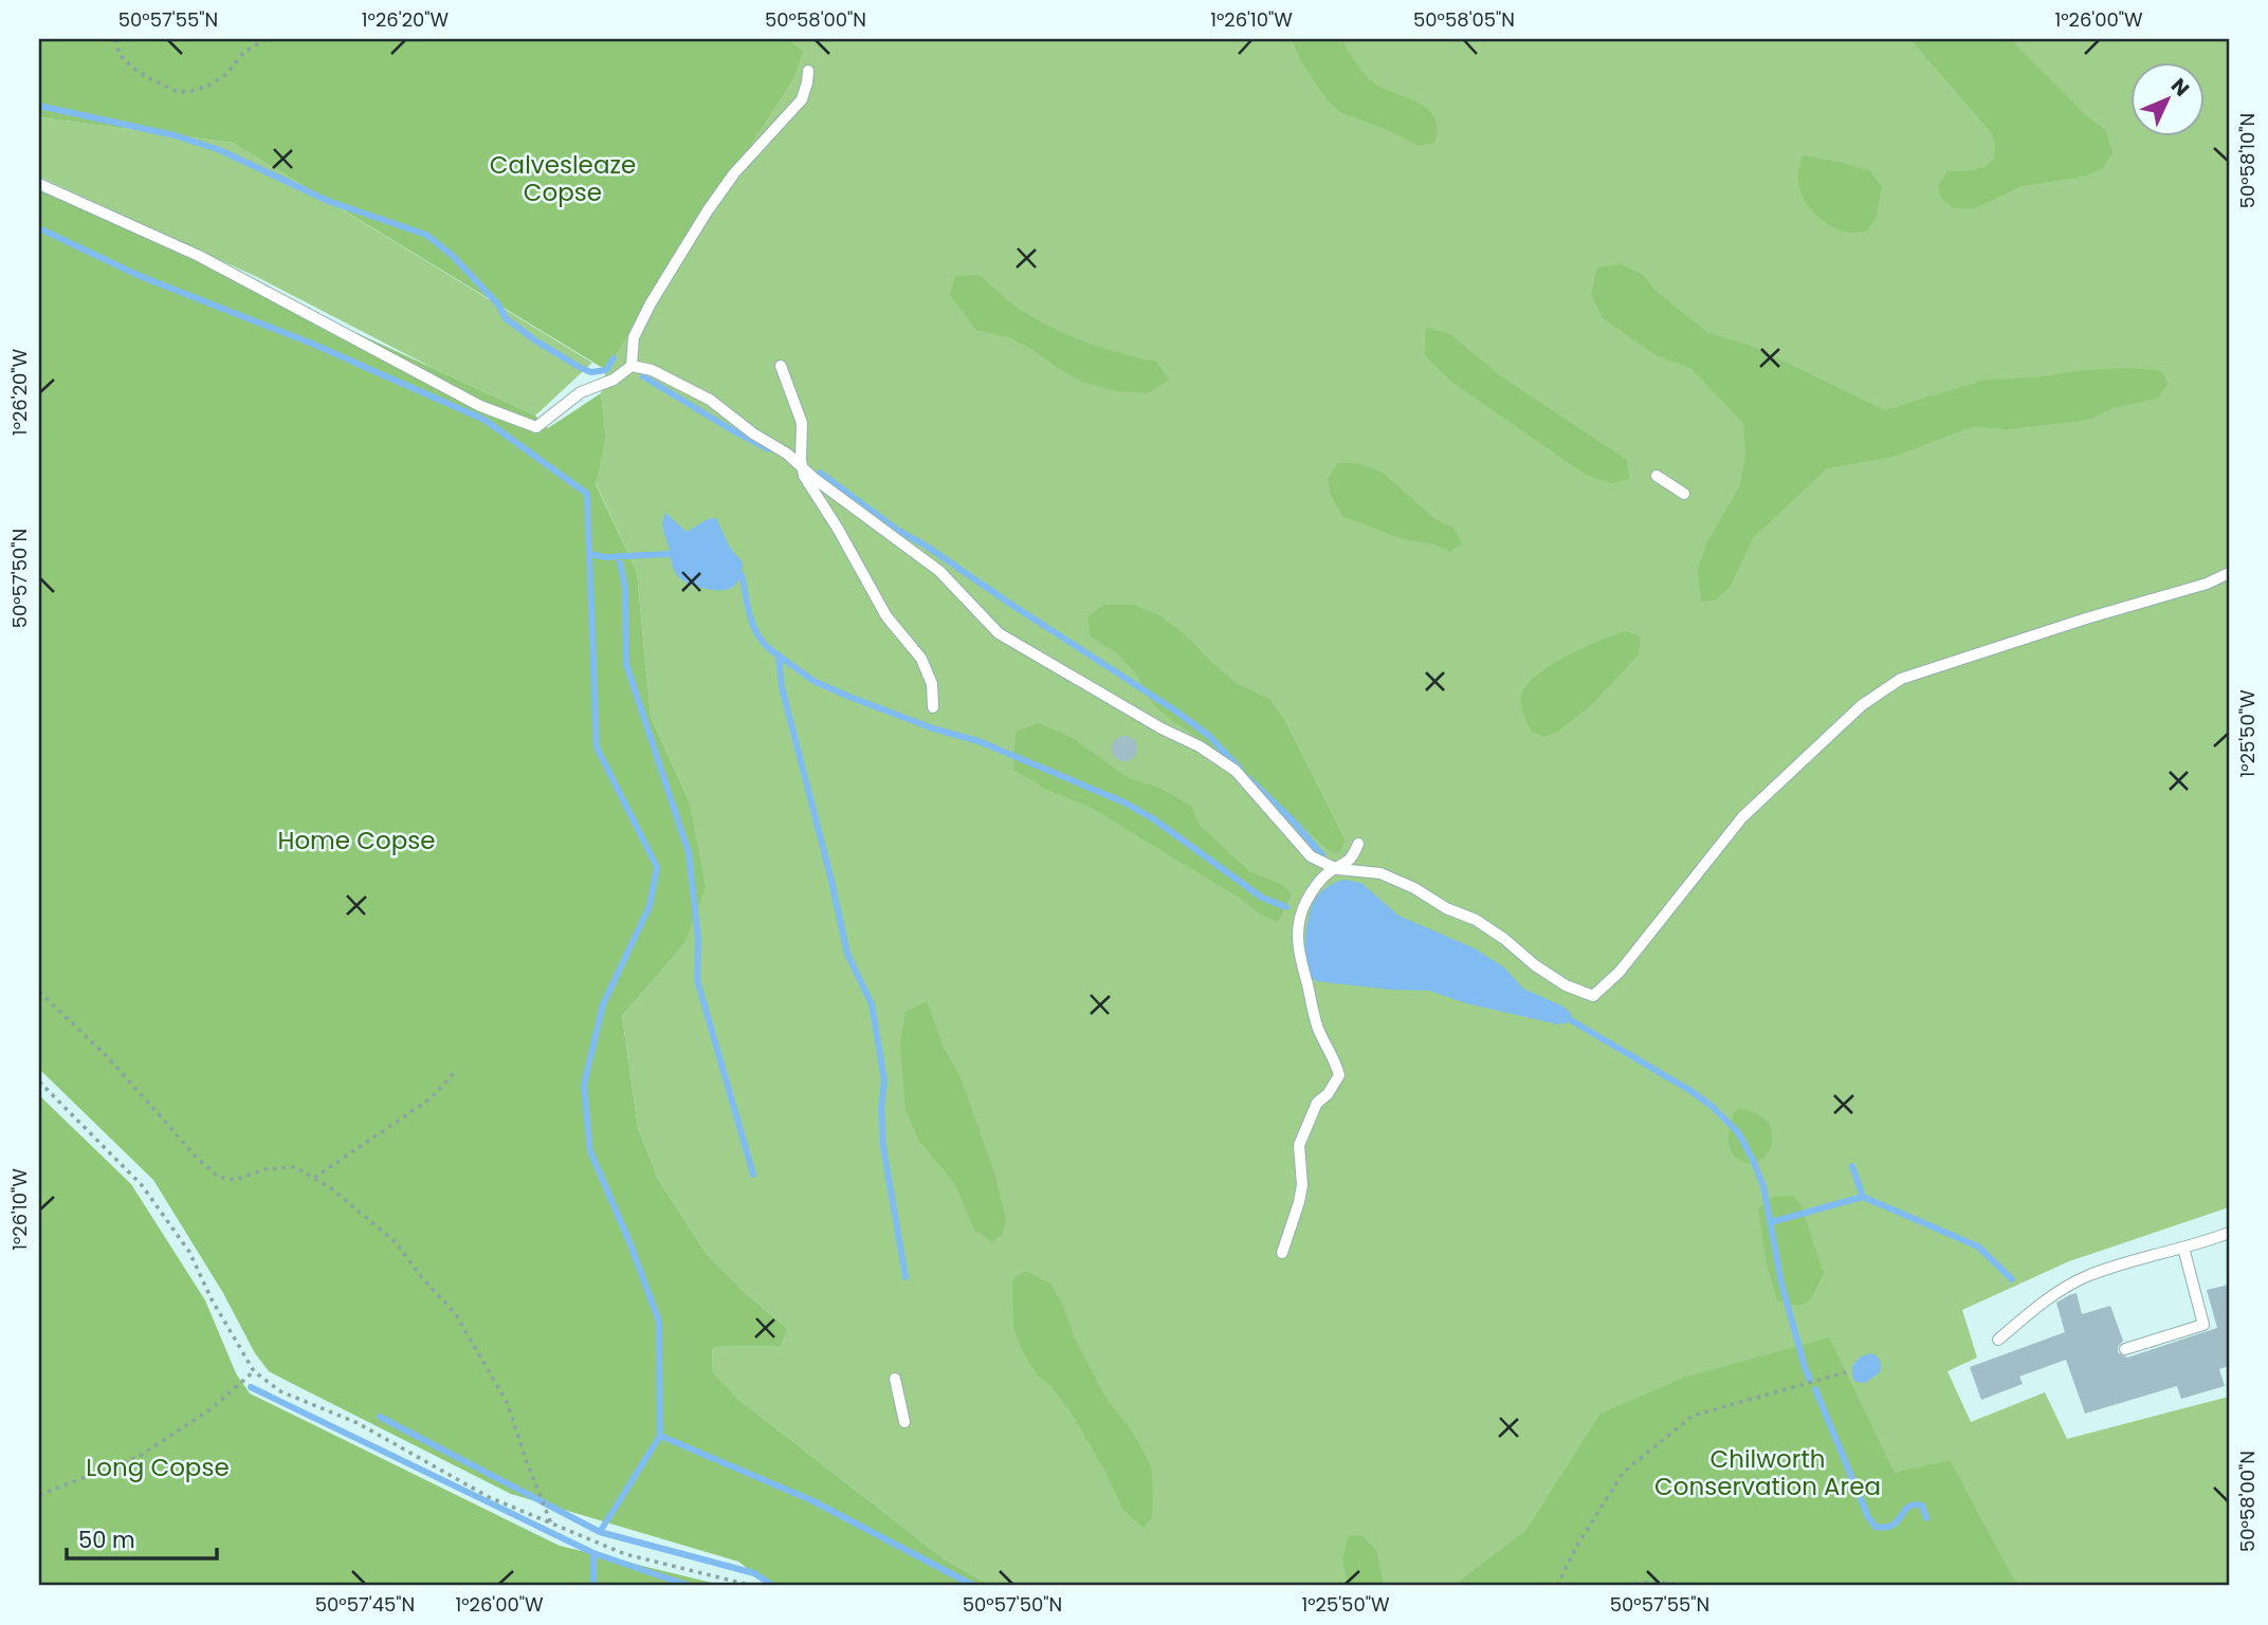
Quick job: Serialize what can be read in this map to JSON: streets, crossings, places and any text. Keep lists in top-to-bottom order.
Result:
{
  "parks": [
    "Calvesleaze Copse",
    "Home Copse",
    "Chilworth Conservation Area",
    "Long Copse"
  ],
  "scale_bar": "50 m",
  "north": "top right",
  "coordinates": [
    "50°57'55\"N",
    "1°26'20\"W",
    "50°58'00\"N",
    "1°26'10\"W",
    "50°58'05\"N",
    "1°26'00\"W",
    "50°58'10\"N",
    "50°57'50\"N",
    "1°25'50\"W",
    "50°57'45\"N"
  ]
}
